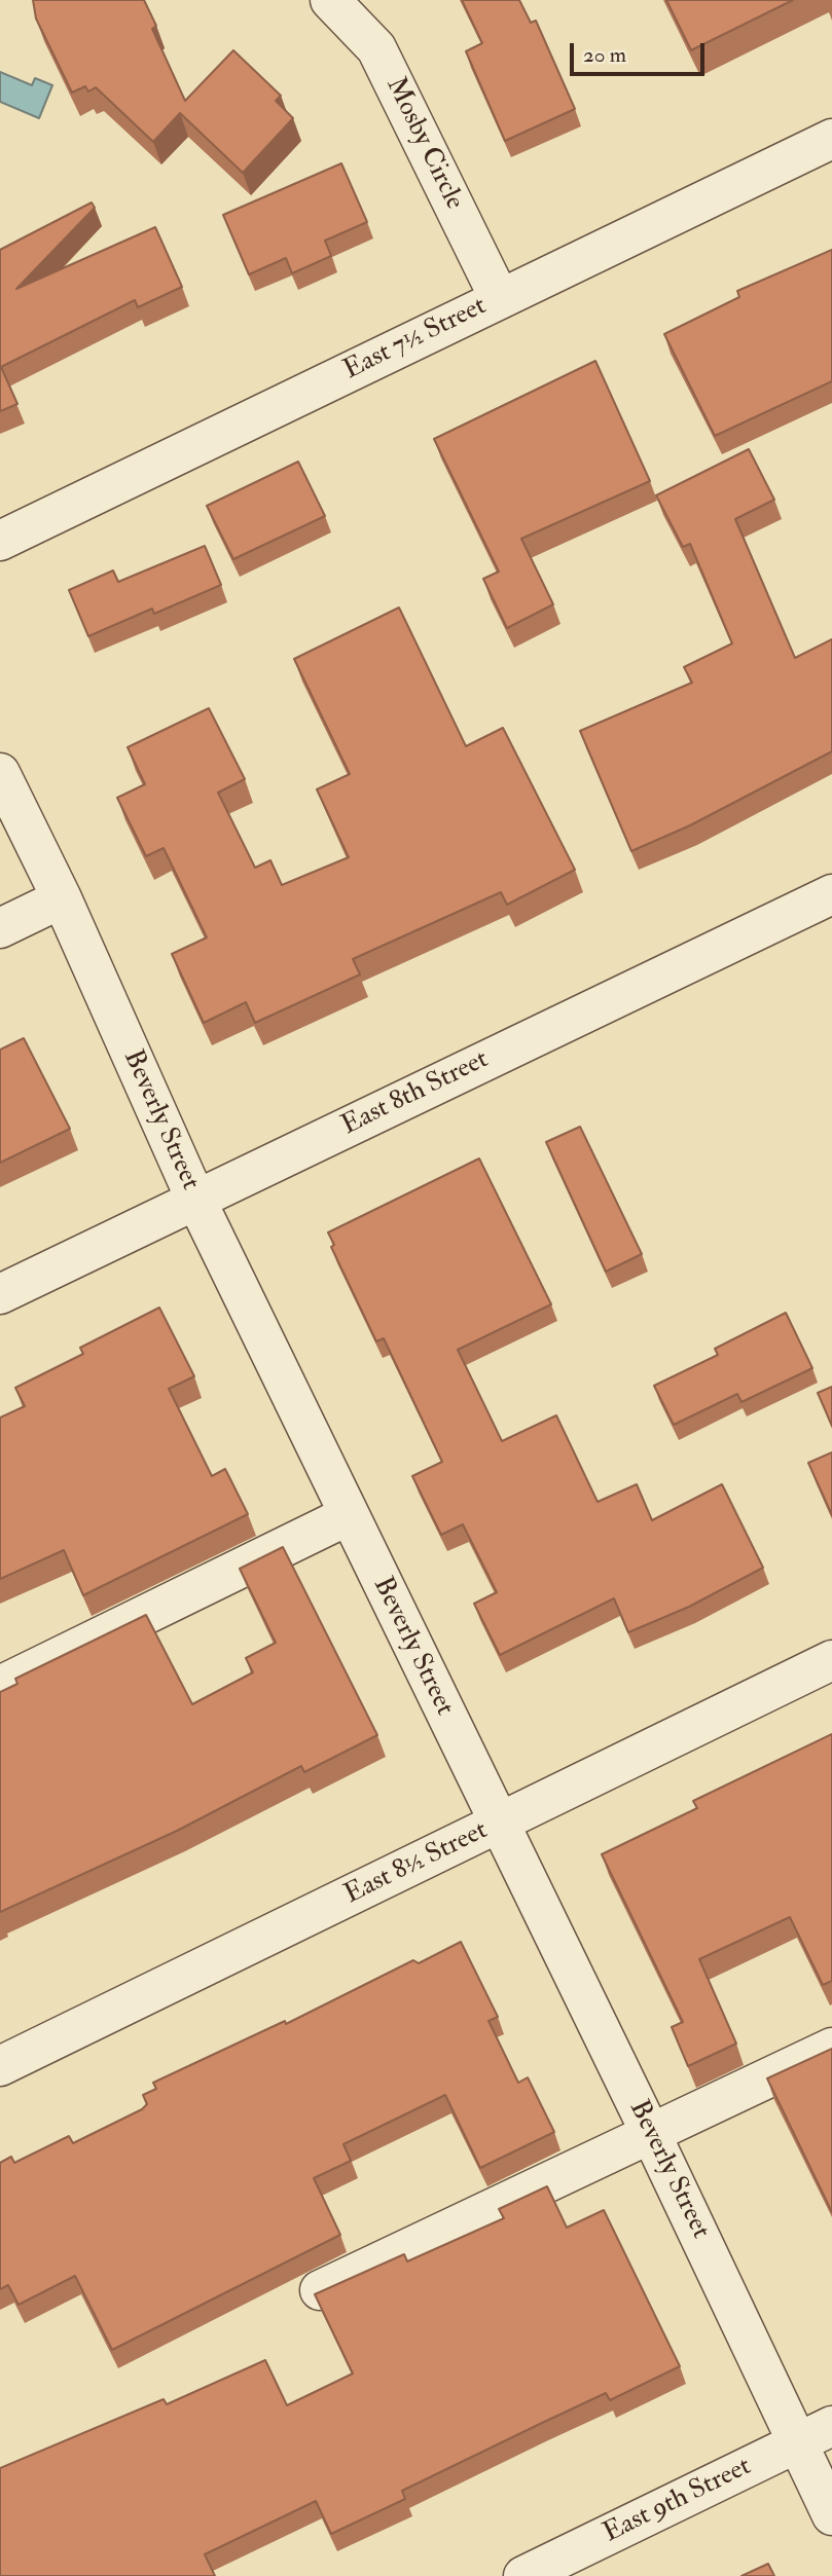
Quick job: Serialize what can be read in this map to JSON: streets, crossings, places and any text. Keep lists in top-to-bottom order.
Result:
{
  "streets": {
    "street": [
      "Mosby Circle",
      "East 7½ Street",
      "East 8th Street",
      "Beverly Street",
      "East 8½ Street",
      "East 9th Street"
    ]
  },
  "crossings": [
    ["Mosby Circle", "East 7½ Street"],
    ["East 8th Street", "Beverly Street"],
    ["Beverly Street", "East 8½ Street"],
    ["Beverly Street", "East 9th Street"]
  ],
  "scale_bar": "20 m"
}
